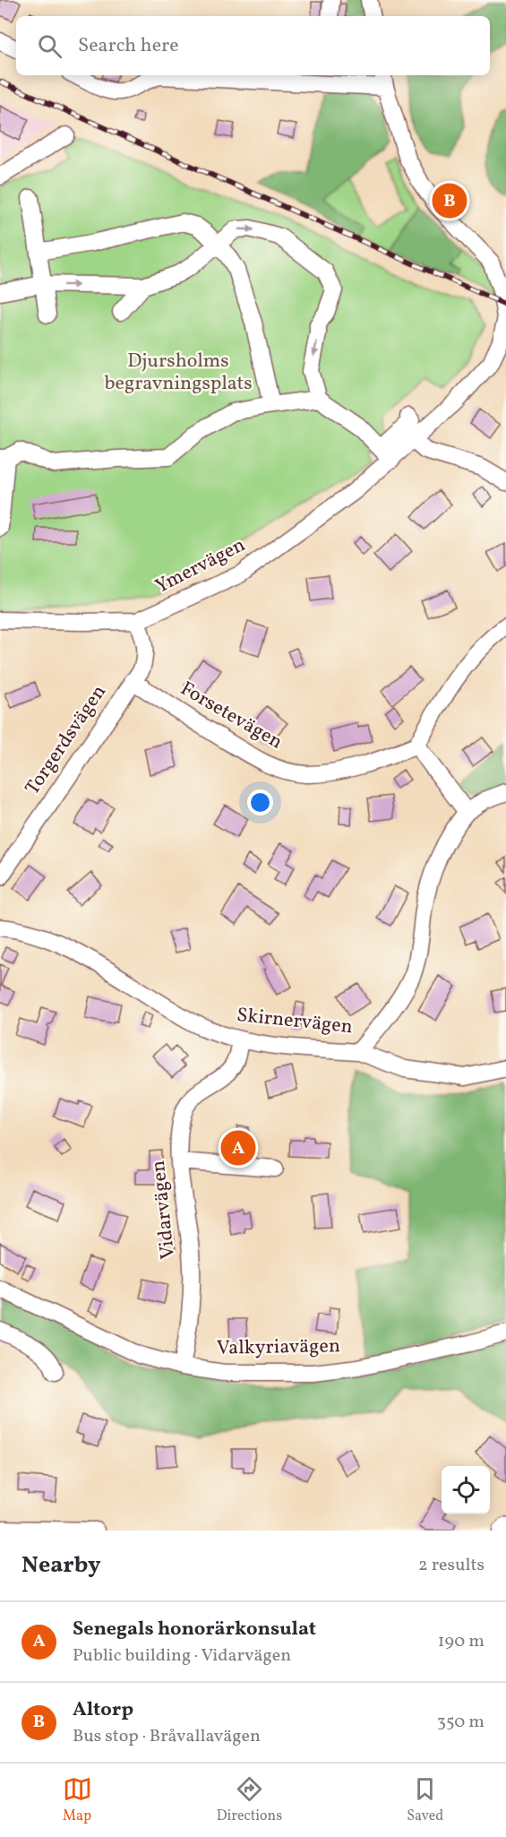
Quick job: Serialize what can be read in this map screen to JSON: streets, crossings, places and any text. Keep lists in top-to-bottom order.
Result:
{
  "streets": {
    "street": [
      "Ymervägen",
      "Forsetevägen",
      "Torgerdsvägen",
      "Skirnervägen",
      "Vidarvägen",
      "Valkyriavägen"
    ]
  },
  "crossings": [
    ["Ymervägen", "Torgerdsvägen"],
    ["Forsetevägen", "Torgerdsvägen"],
    ["Skirnervägen", "Vidarvägen"],
    ["Vidarvägen", "Valkyriavägen"]
  ],
  "parks": ["Djursholms begravningsplats"],
  "page": {
    "search": "Search here",
    "pins": ["B", "A"],
    "heading": ["Nearby", "2 results"],
    "list": [
      {
        "mark": "A",
        "name": "Senegals honorärkonsulat",
        "note": "Public building · Vidarvägen",
        "value": "190 m"
      },
      {
        "mark": "B",
        "name": "Altorp",
        "note": "Bus stop · Bråvallavägen",
        "value": "350 m"
      }
    ],
    "nav": ["Map", "Directions", "Saved"]
  }
}
